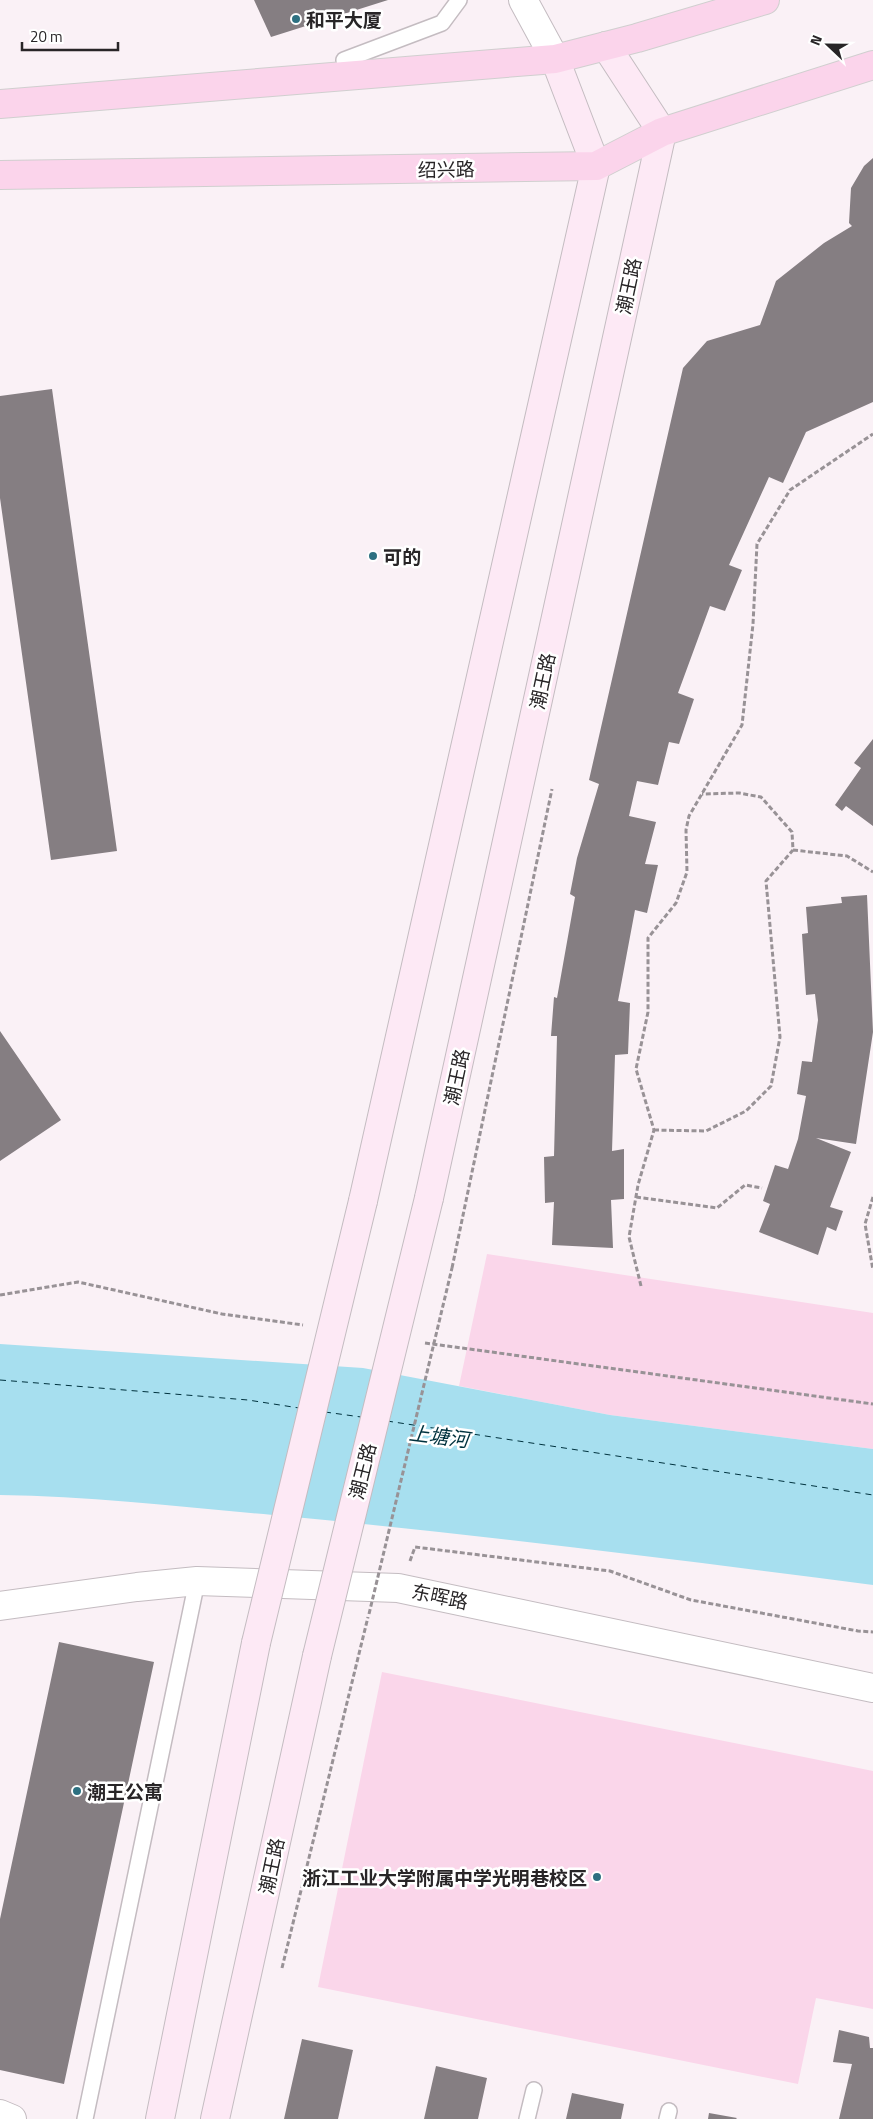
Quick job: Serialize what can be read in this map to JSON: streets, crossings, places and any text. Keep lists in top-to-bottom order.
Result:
{
  "streets": {
    "main road": ["绍兴路", "潮王路"],
    "street": ["东晖路"]
  },
  "crossings": [
    ["绍兴路", "潮王路"]
  ],
  "water": ["上塘河"],
  "places": [
    "和平大厦",
    "可的",
    "潮王公寓",
    "浙江工业大学附属中学光明巷校区"
  ],
  "scale_bar": "20 m",
  "north": "left"
}
